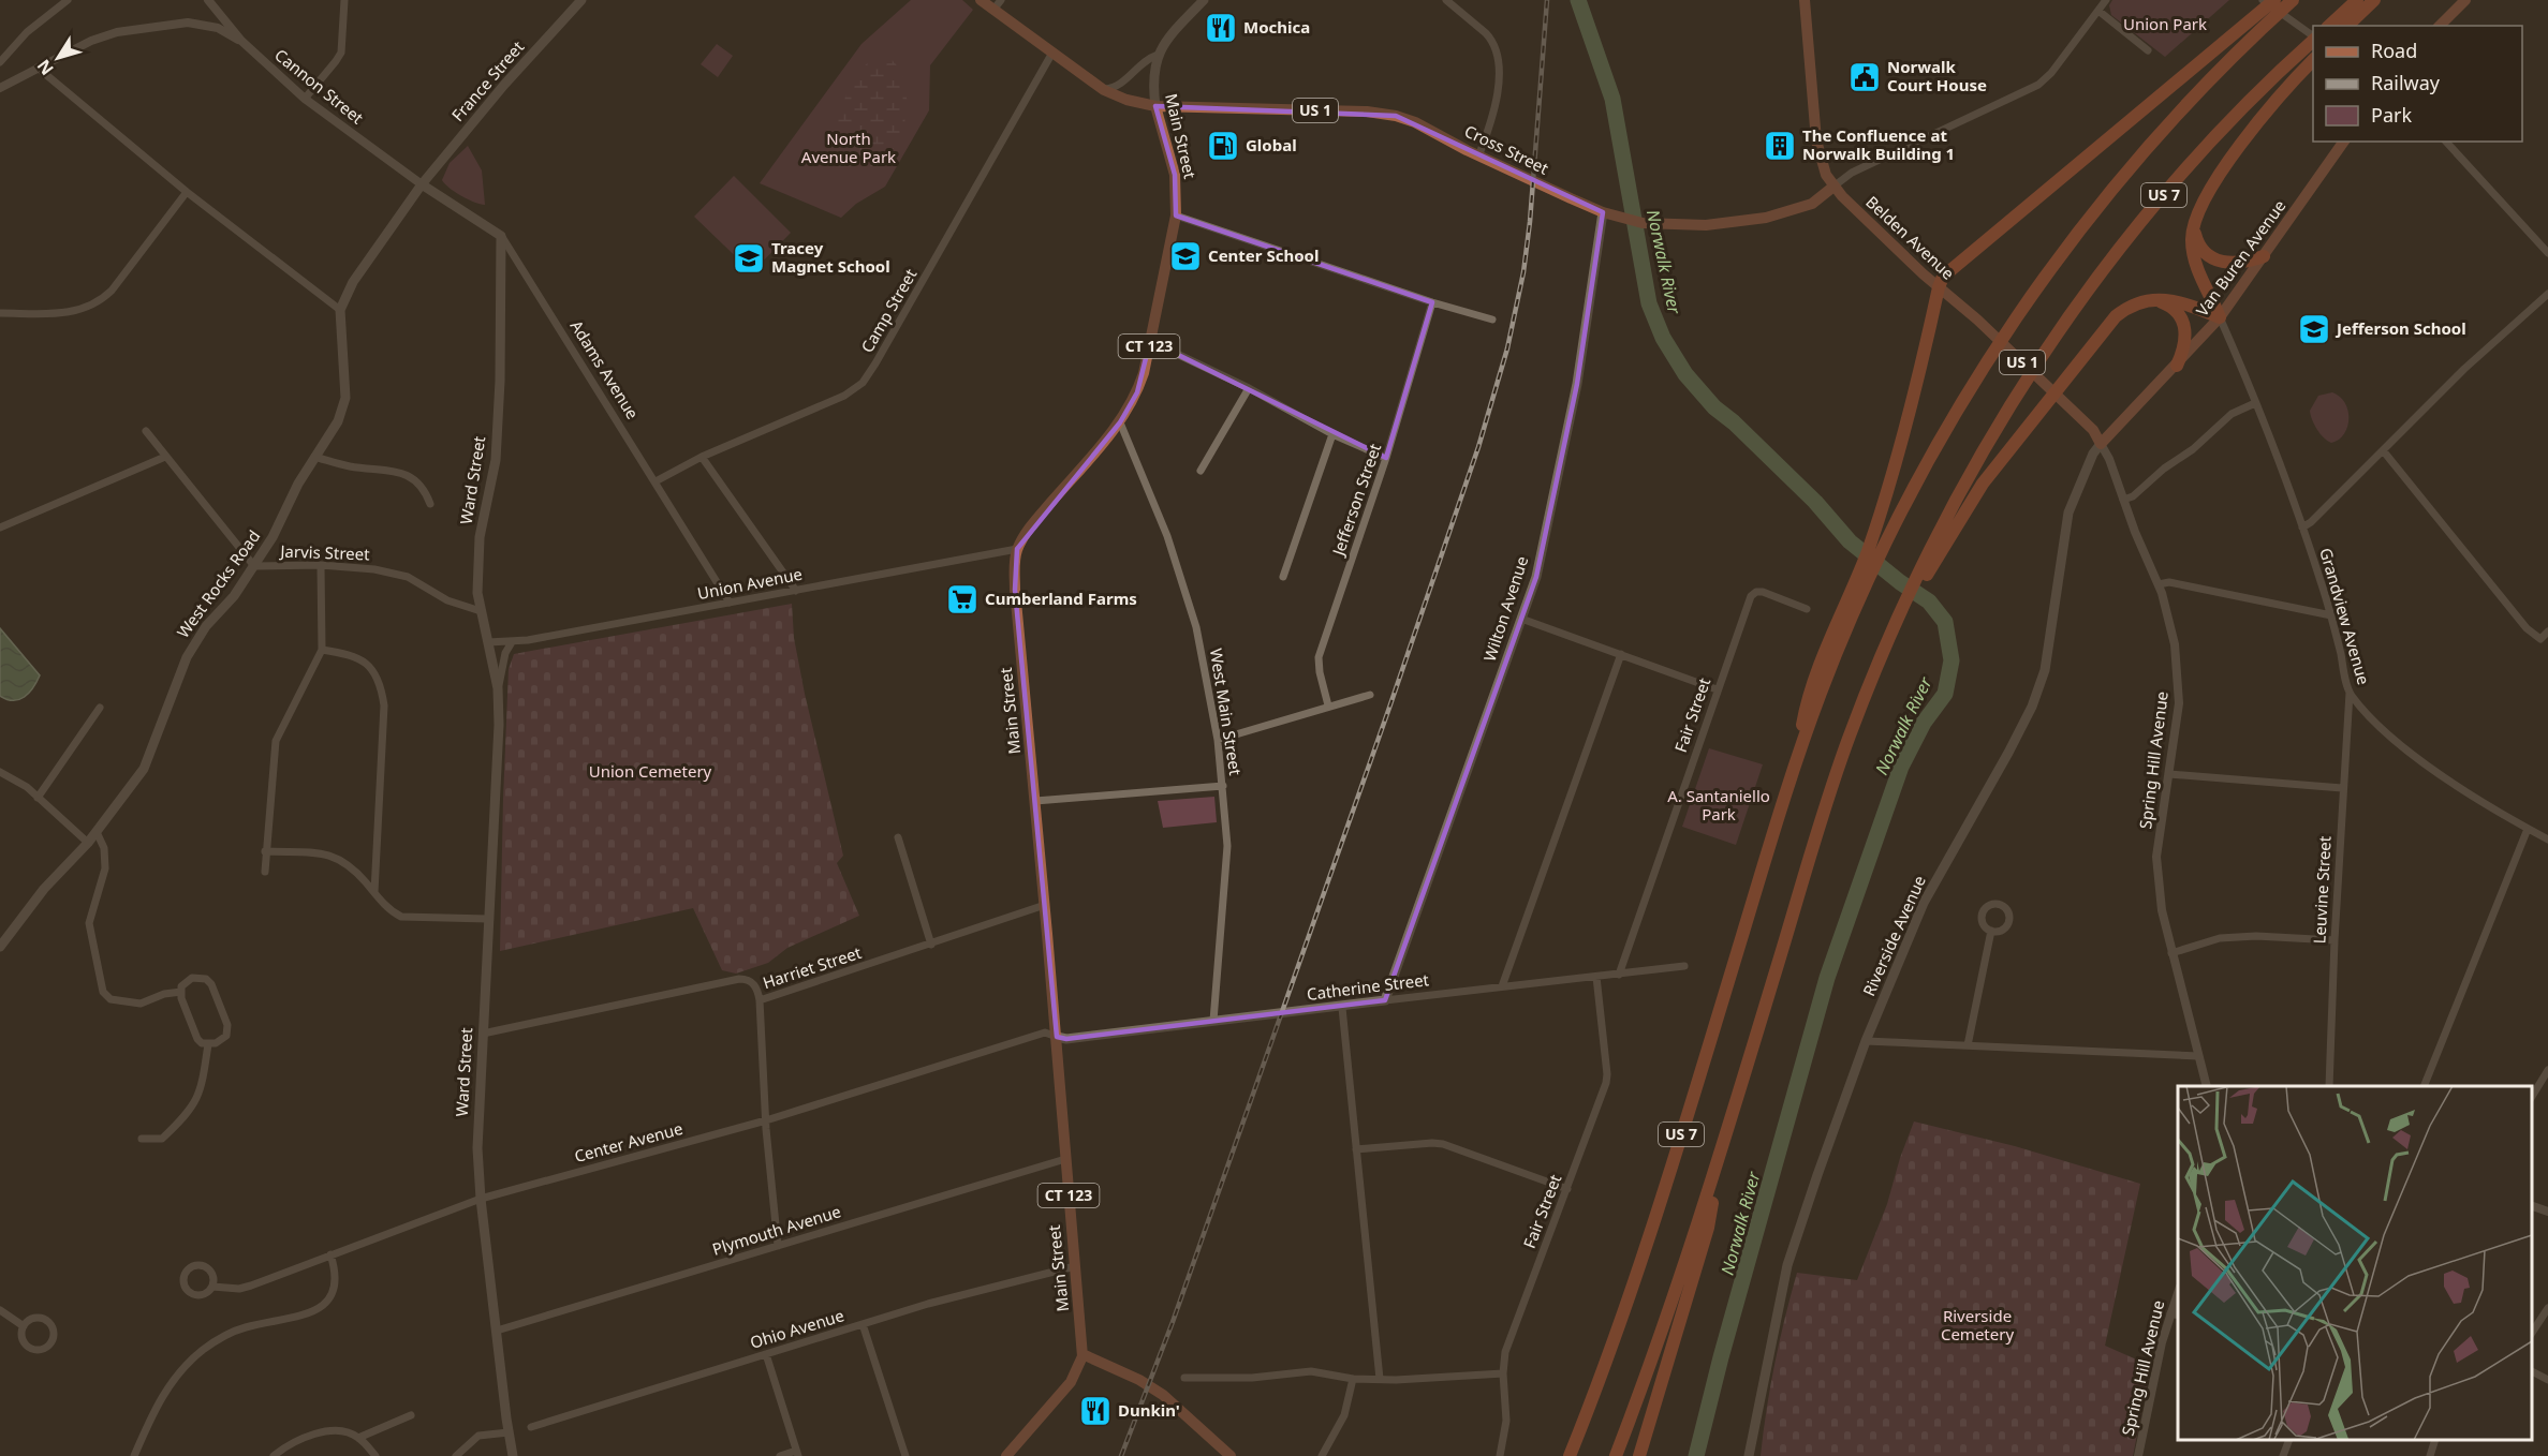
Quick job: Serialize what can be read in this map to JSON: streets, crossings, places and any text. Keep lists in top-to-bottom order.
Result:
{
  "streets": {
    "highway": ["US 7"],
    "main road": [
      "France Street",
      "US 1",
      "Main Street",
      "Cross Street",
      "Belden Avenue",
      "Van Buren Avenue",
      "CT 123",
      "Adams Avenue",
      "Ward Street",
      "West Rocks Road",
      "Wilton Avenue",
      "Riverside Avenue",
      "Catherine Street"
    ],
    "street": [
      "Cannon Street",
      "Camp Street",
      "Jefferson Street",
      "Jarvis Street",
      "Union Avenue",
      "Grandview Avenue",
      "West Main Street",
      "Fair Street",
      "Spring Hill Avenue",
      "Leuvine Street",
      "Harriet Street",
      "Center Avenue",
      "Plymouth Avenue",
      "Ohio Avenue"
    ]
  },
  "crossings": [
    ["France Street", "Cannon Street"],
    ["France Street", "Adams Avenue"],
    ["France Street", "West Rocks Road"],
    ["Cannon Street", "Adams Avenue"],
    ["Cannon Street", "West Rocks Road"],
    ["US 1", "Main Street"],
    ["US 1", "Cross Street"],
    ["US 1", "Camp Street"],
    ["Main Street", "Cross Street"],
    ["Main Street", "Union Avenue"],
    ["Main Street", "West Main Street"],
    ["Main Street", "Harriet Street"],
    ["Main Street", "Catherine Street"],
    ["Main Street", "Center Avenue"],
    ["Main Street", "Plymouth Avenue"],
    ["Main Street", "Ohio Avenue"],
    ["Cross Street", "Belden Avenue"],
    ["Cross Street", "Wilton Avenue"],
    ["Belden Avenue", "Van Buren Avenue"],
    ["Belden Avenue", "Spring Hill Avenue"],
    ["Belden Avenue", "Riverside Avenue"],
    ["Van Buren Avenue", "Grandview Avenue"],
    ["Van Buren Avenue", "Spring Hill Avenue"],
    ["Van Buren Avenue", "Riverside Avenue"],
    ["Camp Street", "Adams Avenue"],
    ["Adams Avenue", "Ward Street"],
    ["Adams Avenue", "West Rocks Road"],
    ["Adams Avenue", "Union Avenue"],
    ["Ward Street", "Jarvis Street"],
    ["Ward Street", "Union Avenue"],
    ["Ward Street", "Harriet Street"],
    ["Ward Street", "Center Avenue"],
    ["Ward Street", "Plymouth Avenue"],
    ["Jarvis Street", "West Rocks Road"],
    ["Wilton Avenue", "Catherine Street"],
    ["Grandview Avenue", "Leuvine Street"],
    ["West Main Street", "Catherine Street"],
    ["Fair Street", "Catherine Street"],
    ["Spring Hill Avenue", "Riverside Avenue"],
    ["Catherine Street", "Center Avenue"]
  ],
  "water": ["Norwalk River"],
  "parks": [
    "Union Park",
    "North Avenue Park",
    "Union Cemetery",
    "A. Santaniello Park",
    "Riverside Cemetery"
  ],
  "places": {
    "restaurant": ["Mochica", "Dunkin'"],
    "public building": ["Norwalk Court House"],
    "fuel station": ["Global"],
    "building": ["The Confluence at Norwalk Building 1"],
    "school or university": ["Center School", "Tracey Magnet School", "Jefferson School"],
    "supermarket": ["Cumberland Farms"]
  },
  "legend": ["Road", "Railway", "Park"],
  "north": "bottom left"
}
